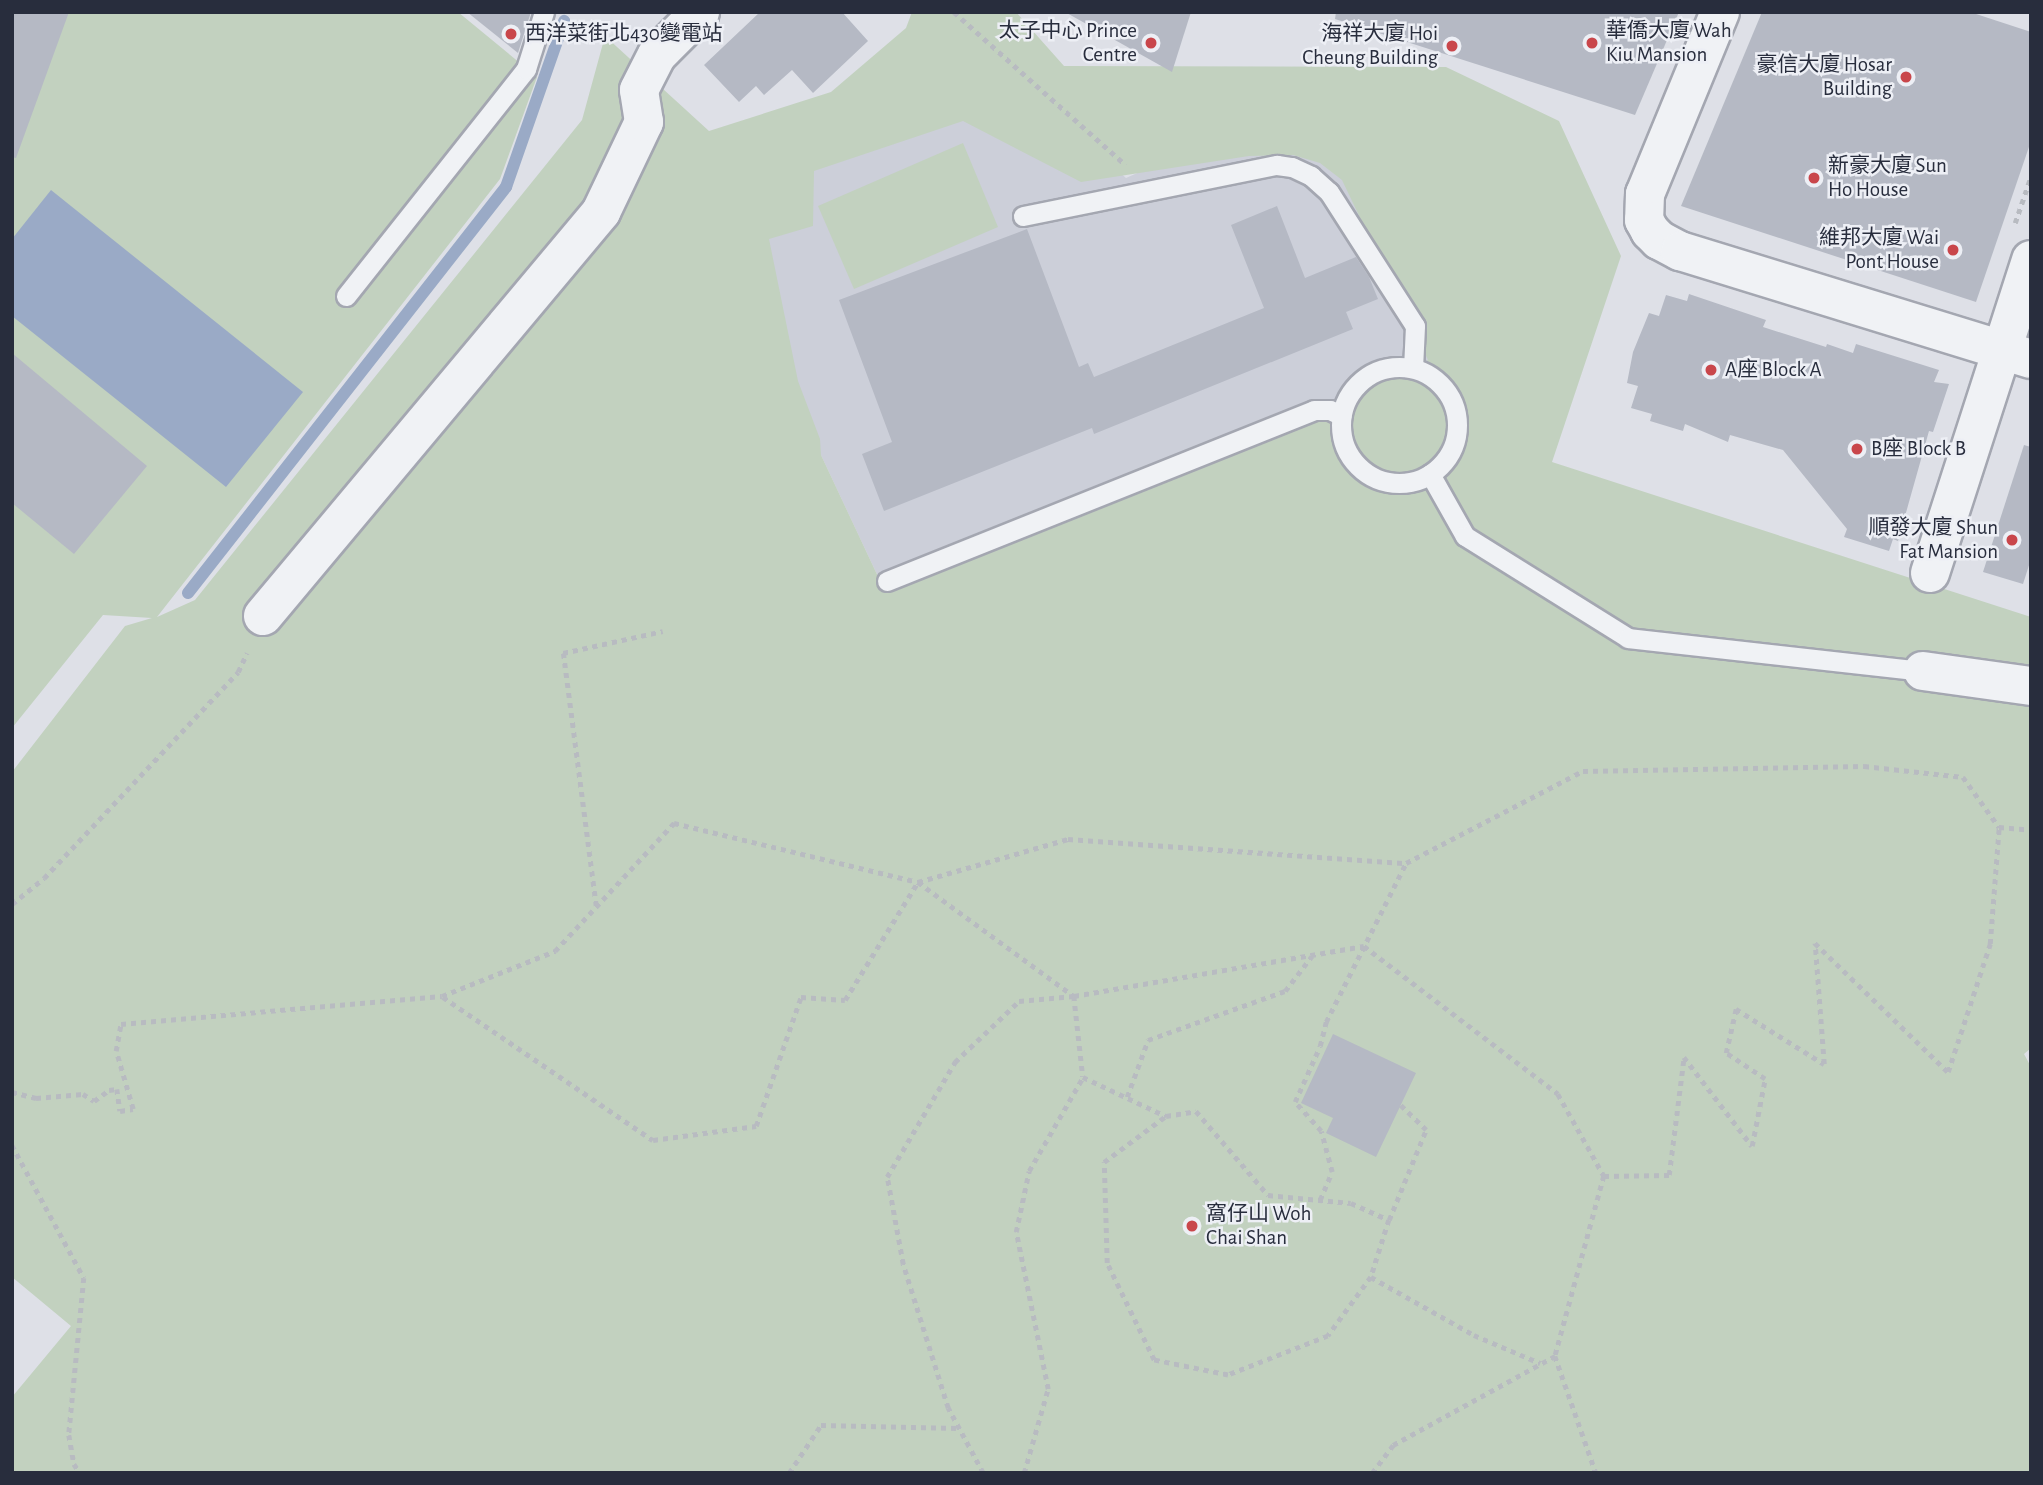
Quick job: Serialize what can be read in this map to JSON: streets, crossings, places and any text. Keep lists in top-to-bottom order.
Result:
{
  "places": [
    "西洋菜街北430變電站",
    "太子中心 Prince Centre",
    "華僑大廈 Wah Kiu Mansion",
    "海祥大廈 Hoi Cheung Building",
    "豪信大廈 Hosar Building",
    "新豪大廈 Sun Ho House",
    "維邦大廈 Wai Pont House",
    "A座 Block A",
    "B座 Block B",
    "順發大廈 Shun Fat Mansion",
    "窩仔山 Woh Chai Shan"
  ]
}
